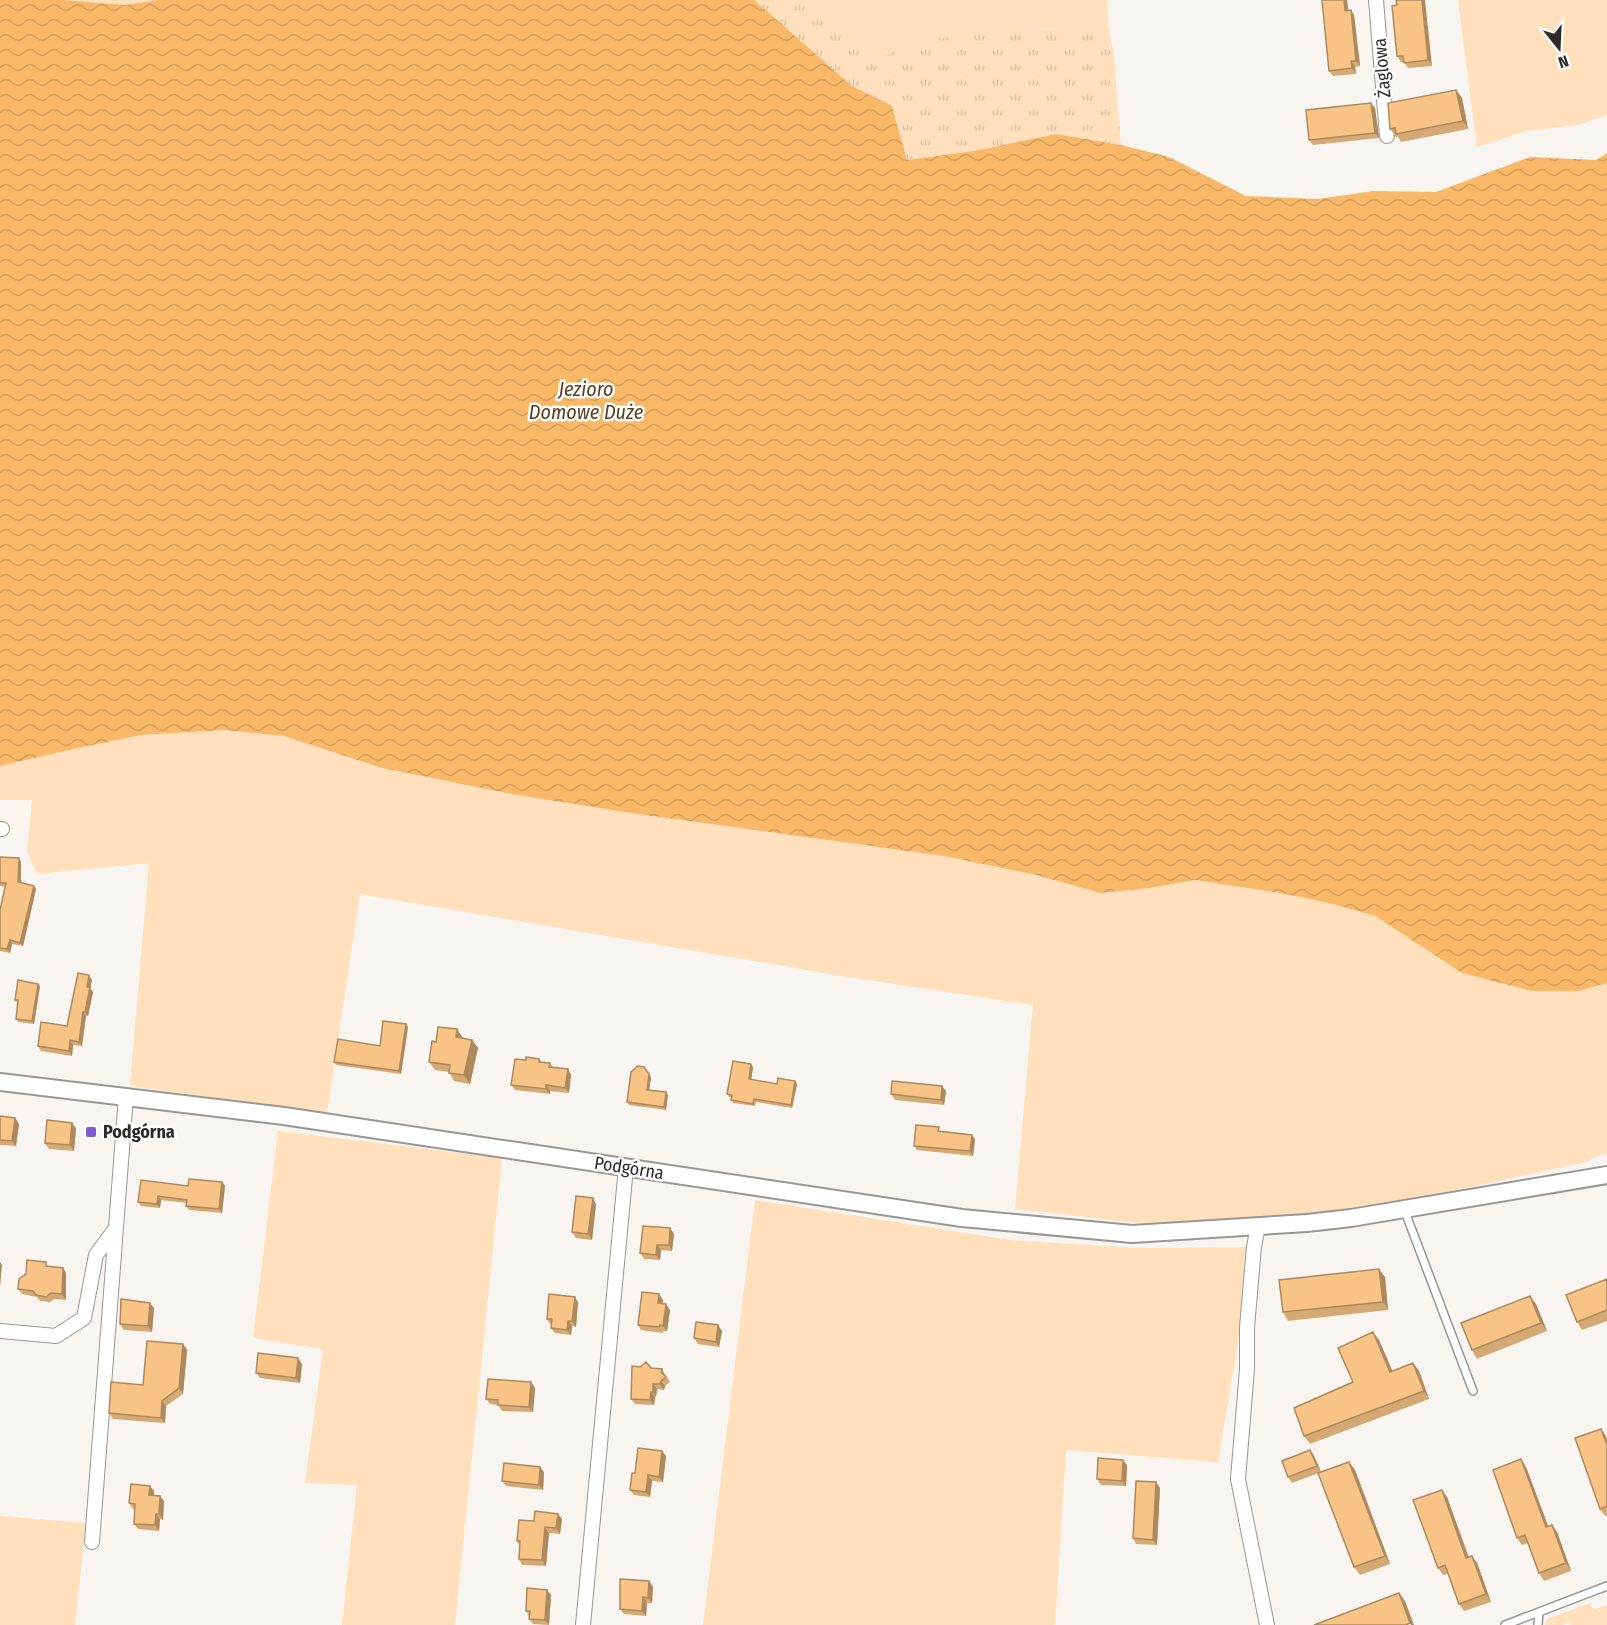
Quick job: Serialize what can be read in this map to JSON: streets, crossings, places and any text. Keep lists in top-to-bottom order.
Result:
{
  "streets": {
    "street": ["Żaglowa", "Podgórna"]
  },
  "water": ["Jezioro Domowe Duże"],
  "places": {
    "transit": ["Podgórna"]
  },
  "north": "bottom"
}
